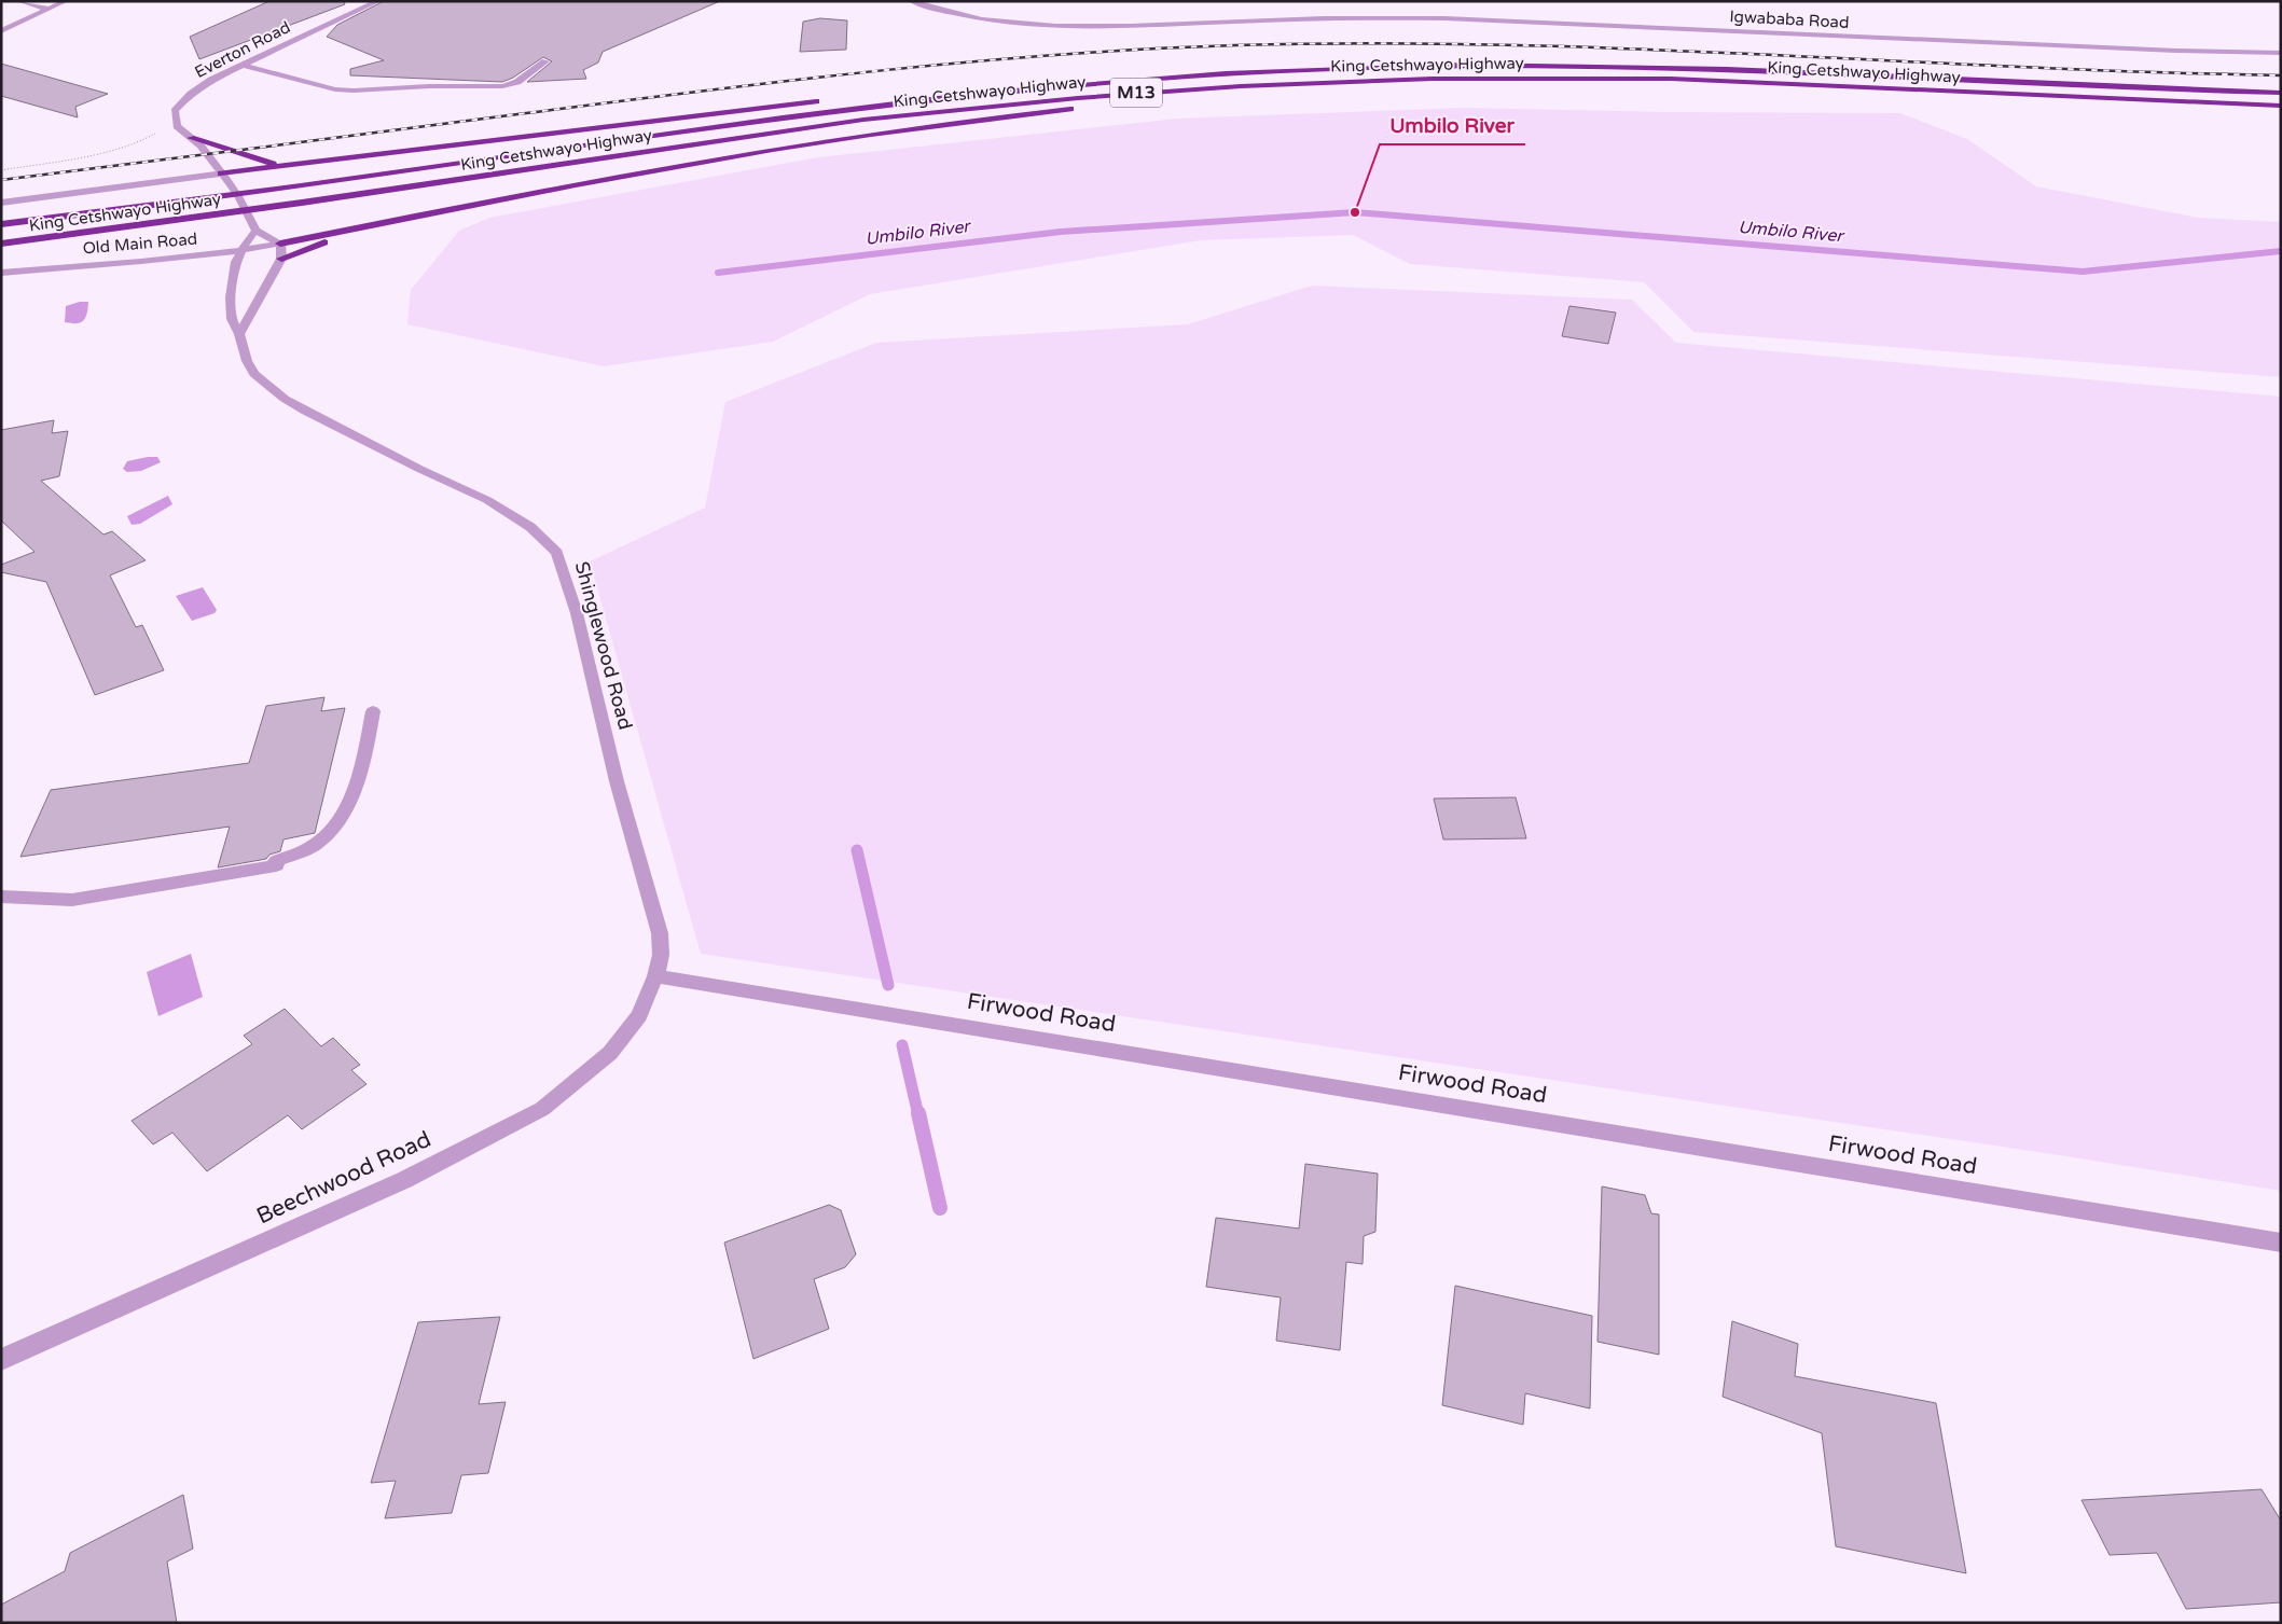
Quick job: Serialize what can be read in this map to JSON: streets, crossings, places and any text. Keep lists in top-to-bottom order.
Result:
{
  "streets": {
    "highway": ["King Cetshwayo Highway", "M13"],
    "street": [
      "Igwababa Road",
      "Everton Road",
      "Old Main Road",
      "Shinglewood Road",
      "Firwood Road",
      "Beechwood Road"
    ]
  },
  "crossings": [
    ["Old Main Road", "Shinglewood Road"],
    ["Shinglewood Road", "Firwood Road"],
    ["Shinglewood Road", "Beechwood Road"],
    ["Firwood Road", "Beechwood Road"]
  ],
  "water": ["Umbilo River"],
  "places": ["Umbilo River"]
}
